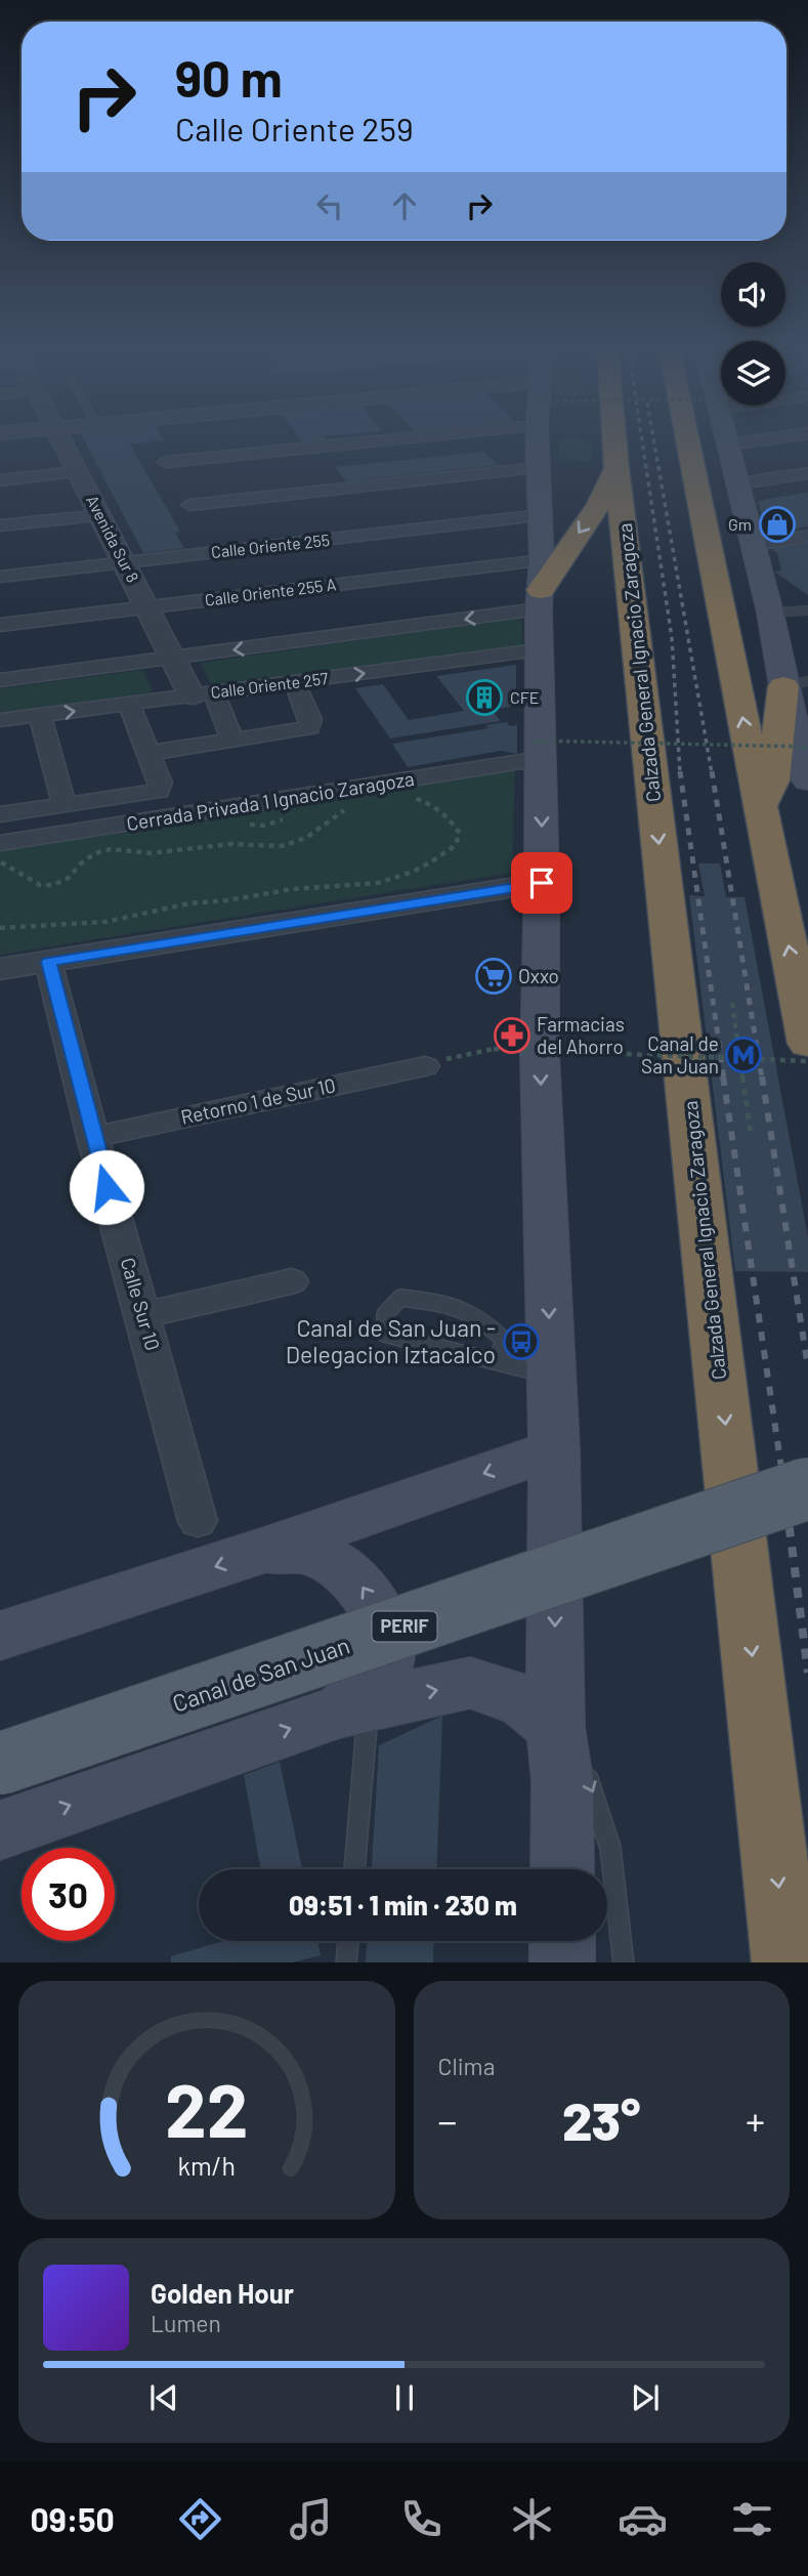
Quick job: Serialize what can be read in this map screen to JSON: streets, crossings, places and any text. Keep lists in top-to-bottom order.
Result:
{
  "streets": {
    "highway": ["Calzada General Ignacio Zaragoza"],
    "main road": ["PERIF", "Canal de San Juan"],
    "street": [
      "Avenida Sur 8",
      "Calle Oriente 255",
      "Calle Oriente 255 A",
      "Calle Oriente 257",
      "Cerrada Privada 1 Ignacio Zaragoza",
      "Retorno 1 de Sur 10",
      "Calle Sur 10"
    ]
  },
  "crossings": [
    ["Avenida Sur 8", "Calle Oriente 255"],
    ["Avenida Sur 8", "Calle Oriente 255 A"],
    ["Avenida Sur 8", "Calle Oriente 257"],
    ["Calle Oriente 255 A", "Calle Oriente 257"],
    ["Retorno 1 de Sur 10", "Calle Sur 10"]
  ],
  "places": {
    "shop": ["Gm"],
    "building": ["CFE"],
    "supermarket": ["Oxxo"],
    "pharmacy": ["Farmacias del Ahorro"],
    "metro station": ["Canal de San Juan"],
    "bus stop": ["Canal de San Juan - Delegacion Iztacalco"]
  },
  "page": {
    "turn": ["90 m", "Calle Oriente 259"],
    "limit": "30",
    "trip": "09:51 · 1 min · 230 m",
    "tile": "Clima",
    "heat": ["−", "23°", "+"],
    "song": ["Golden Hour", "Lumen"],
    "tabs": "09:50",
    "gauge": ["22", "km/h"]
  }
}
